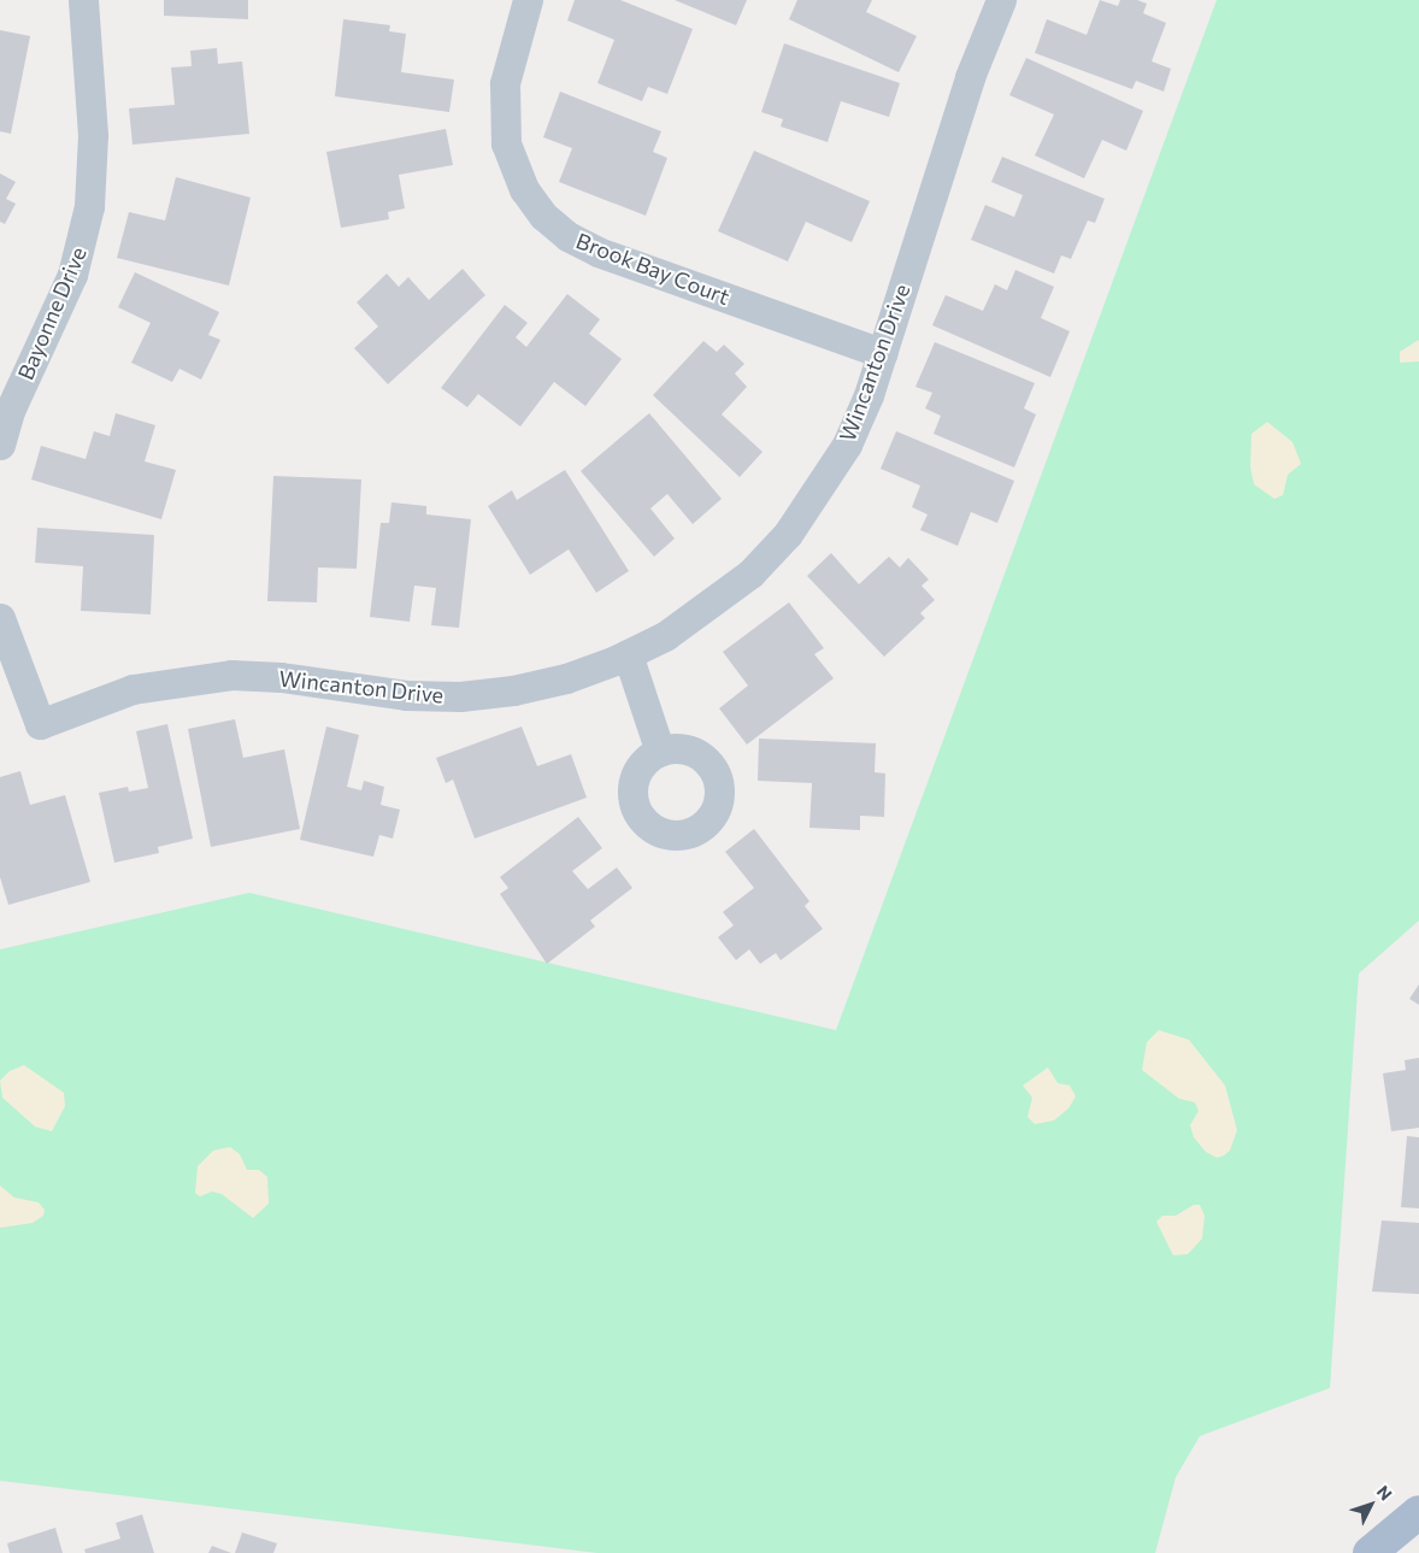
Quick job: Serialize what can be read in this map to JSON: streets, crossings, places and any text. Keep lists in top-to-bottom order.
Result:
{
  "streets": {
    "street": ["Brook Bay Court", "Bayonne Drive", "Wincanton Drive"]
  },
  "crossings": [
    ["Brook Bay Court", "Wincanton Drive"]
  ],
  "north": "top right"
}
